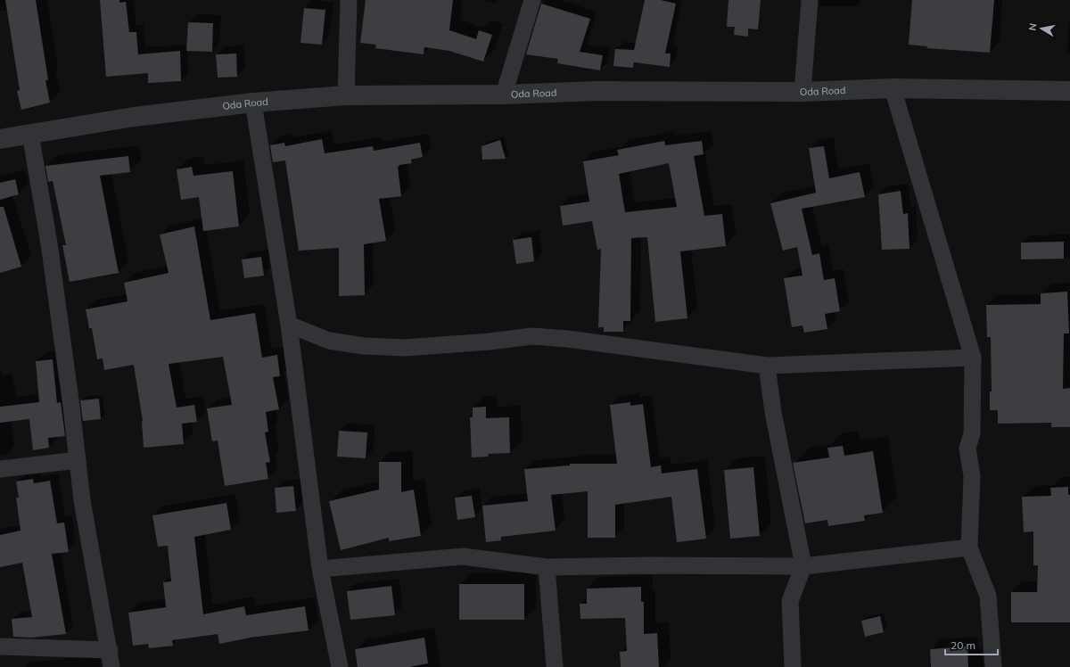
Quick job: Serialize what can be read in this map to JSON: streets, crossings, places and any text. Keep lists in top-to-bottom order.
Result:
{
  "streets": {
    "street": ["Oda Road"]
  },
  "scale_bar": "20 m",
  "north": "left"
}
